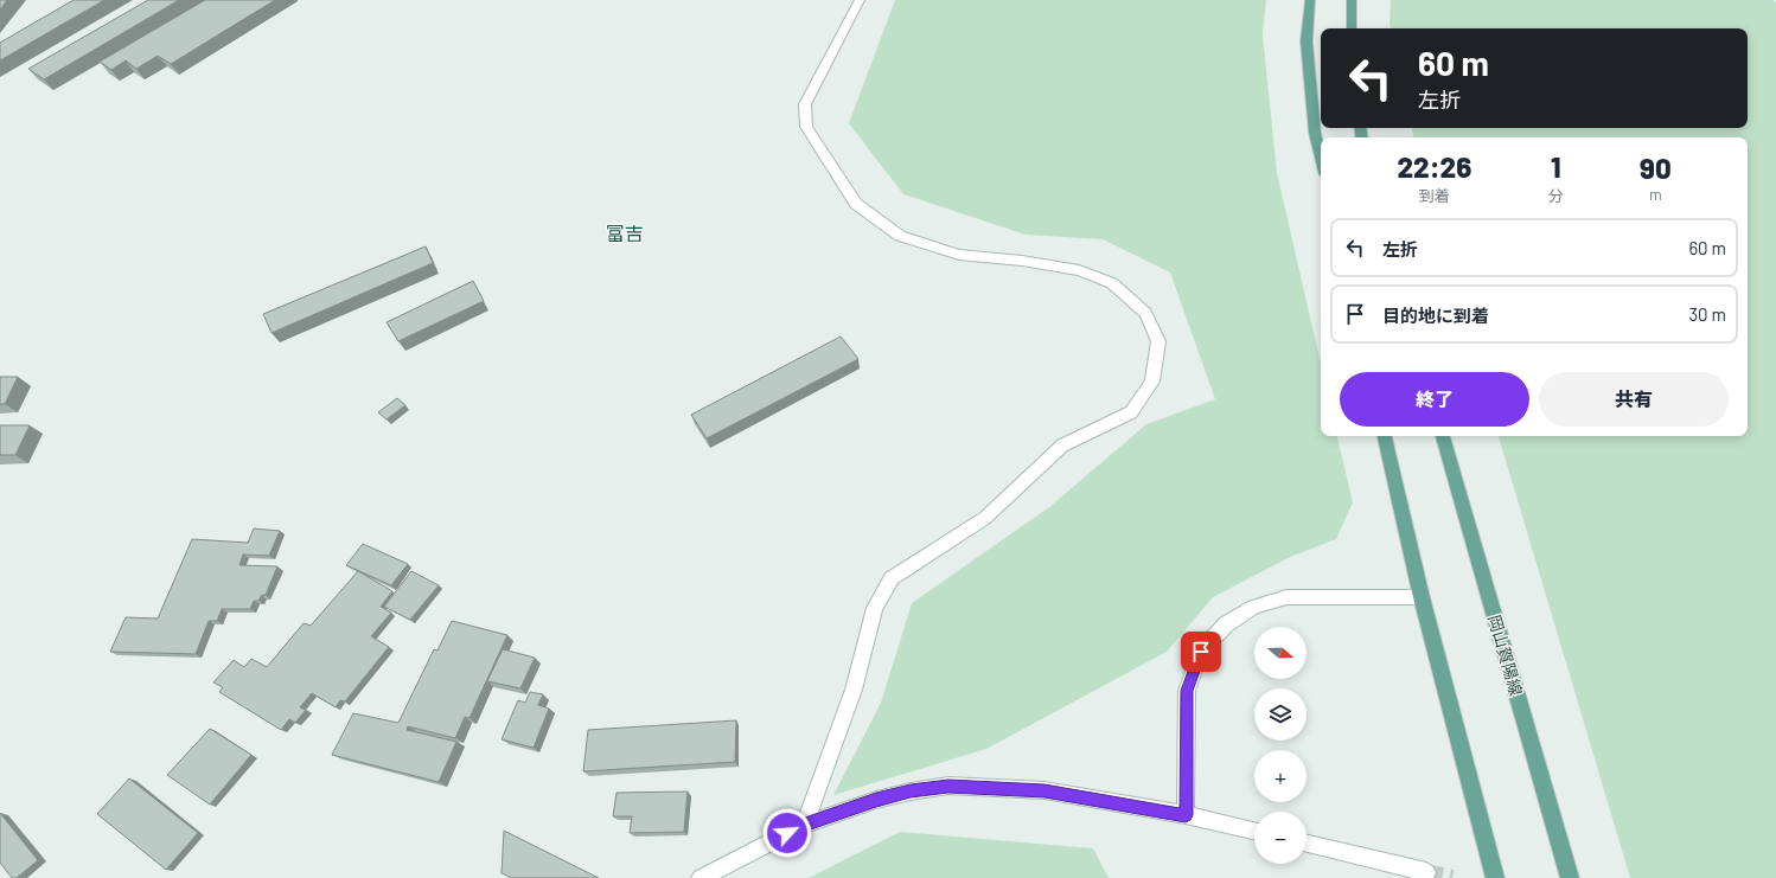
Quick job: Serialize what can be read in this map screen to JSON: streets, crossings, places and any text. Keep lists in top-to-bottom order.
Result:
{
  "streets": {
    "main road": ["岡山賀陽線"]
  },
  "districts": ["富吉"],
  "north": "right",
  "page": {
    "turn": ["60 m", "左折"],
    "eta": [
      "22:26",
      "到着",
      "1",
      "分",
      "90",
      "m"
    ],
    "list": [
      {
        "name": "左折",
        "value": "60 m"
      },
      {
        "name": "目的地に到着",
        "value": "30 m"
      }
    ],
    "buttons": ["終了", "共有"],
    "map_buttons": ["+", "−"]
  }
}
